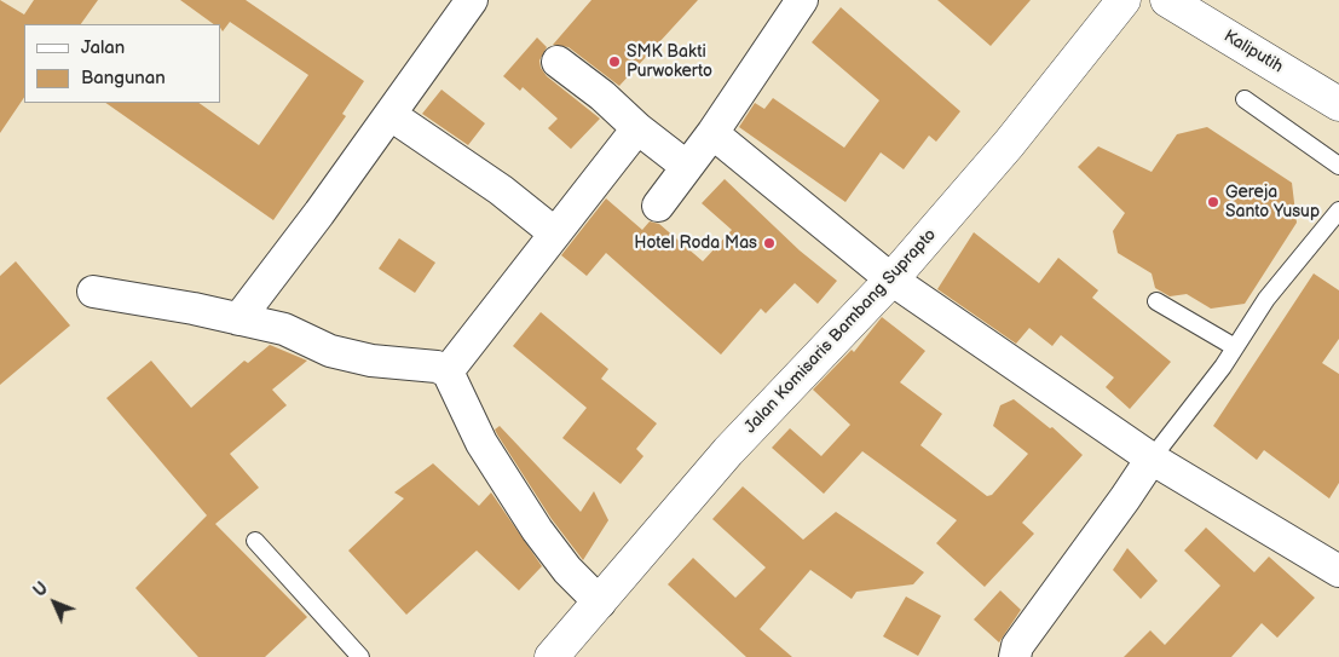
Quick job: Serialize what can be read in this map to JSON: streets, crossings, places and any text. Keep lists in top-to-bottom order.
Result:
{
  "streets": {
    "main road": ["Kaliputih", "Jalan Komisaris Bambang Suprapto"]
  },
  "places": ["SMK Bakti Purwokerto", "Gereja Santo Yusup", "Hotel Roda Mas"],
  "legend": ["Jalan", "Bangunan"],
  "north": "top left"
}
